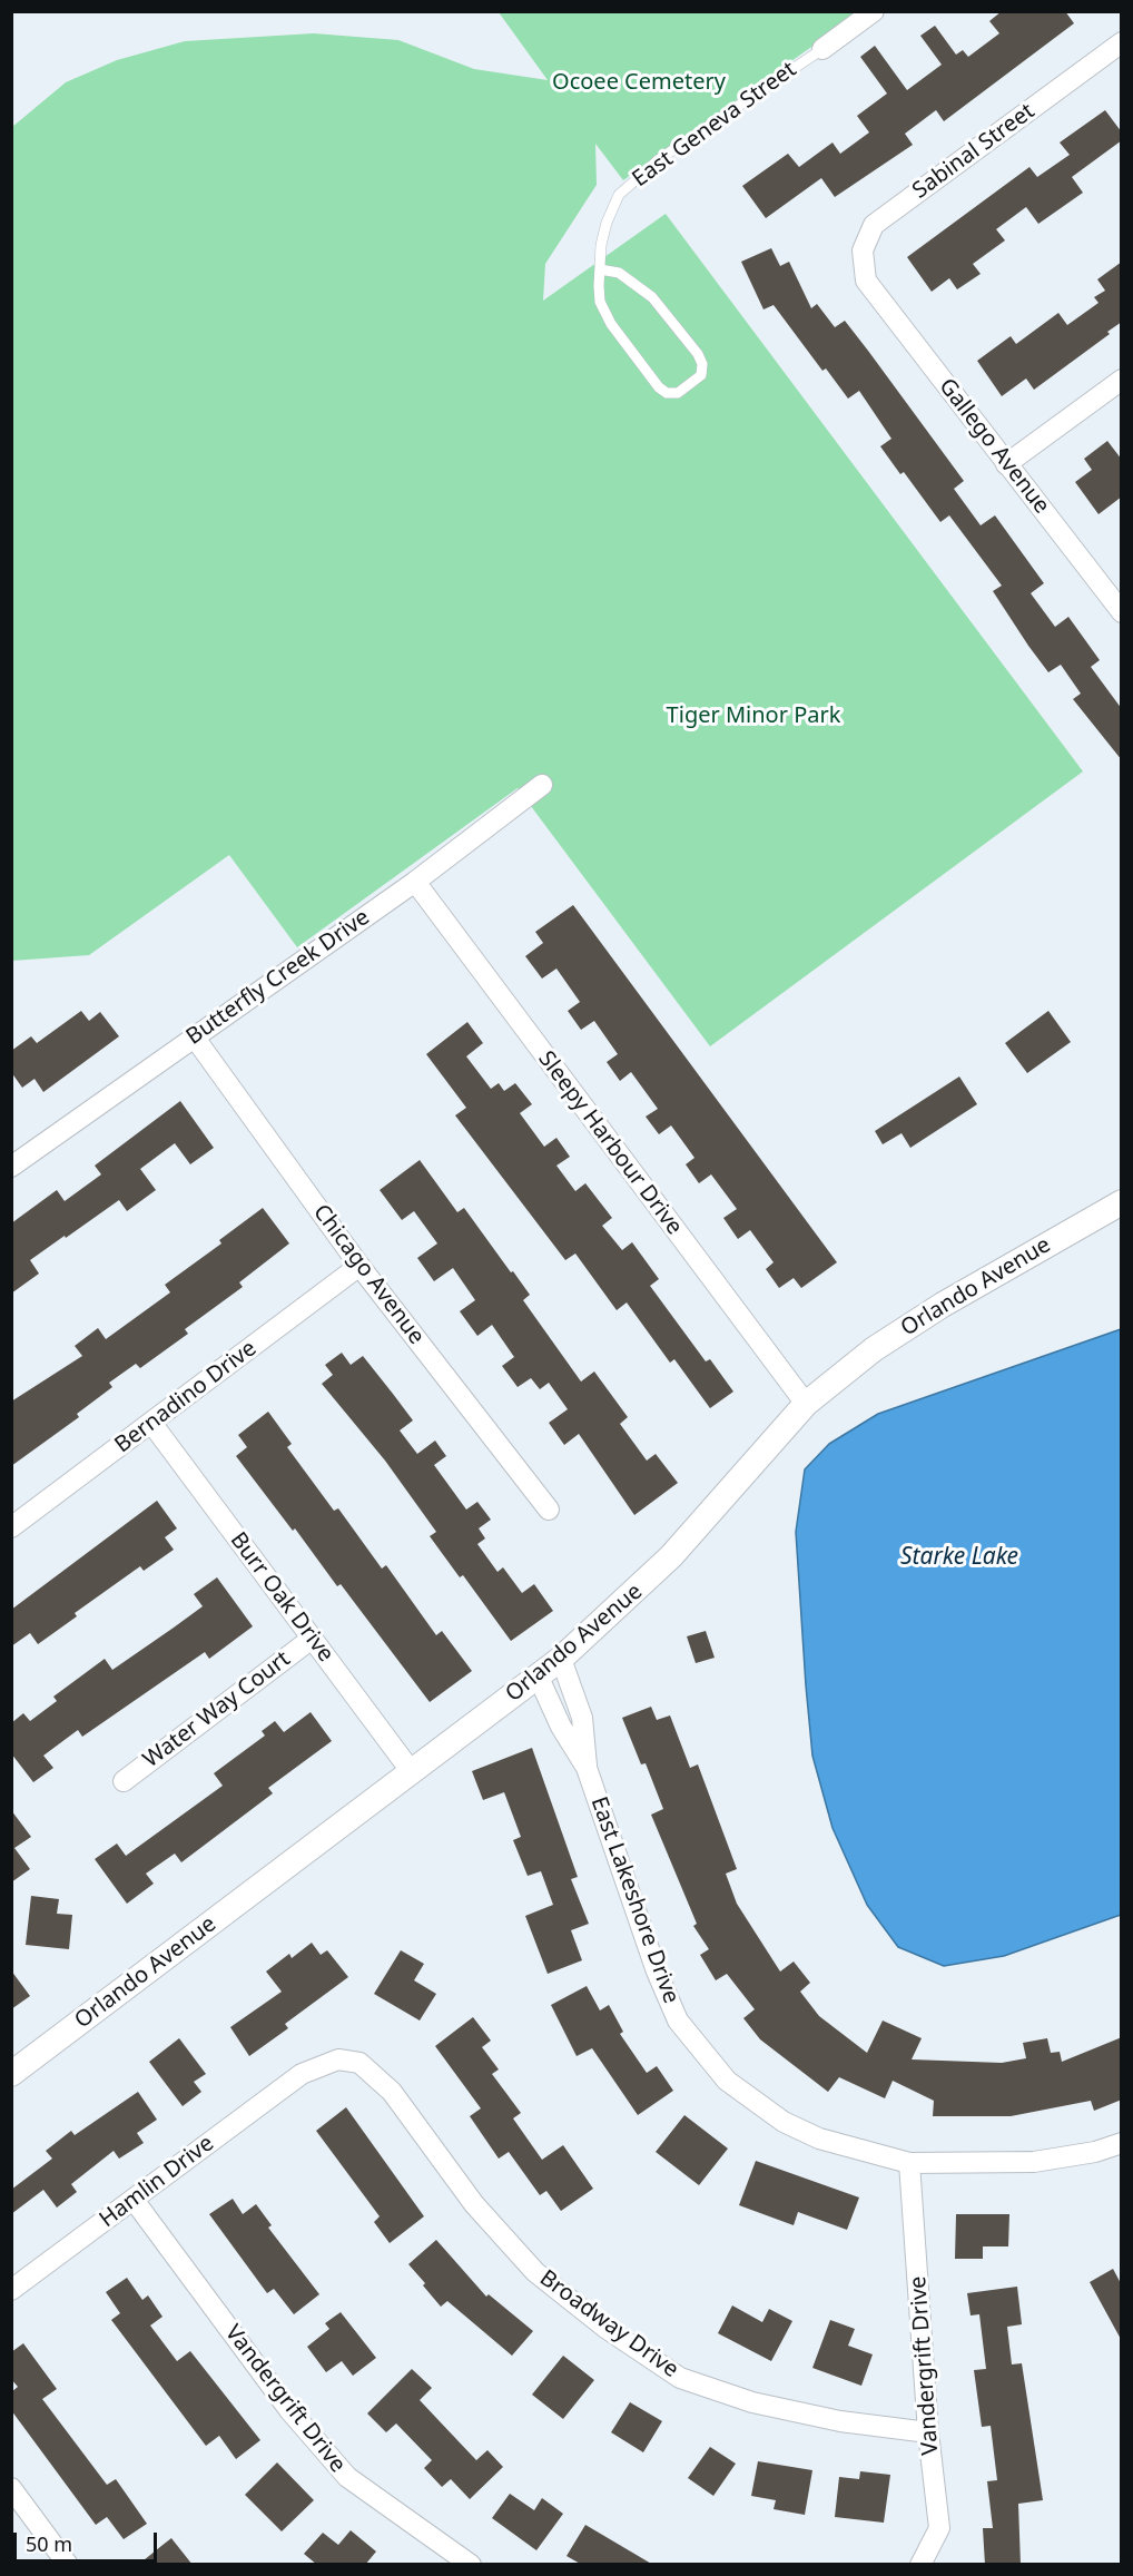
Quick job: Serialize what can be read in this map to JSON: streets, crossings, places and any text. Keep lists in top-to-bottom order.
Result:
{
  "streets": {
    "street": [
      "East Geneva Street",
      "Sabinal Street",
      "Gallego Avenue",
      "Butterfly Creek Drive",
      "Sleepy Harbour Drive",
      "Chicago Avenue",
      "Orlando Avenue",
      "Bernadino Drive",
      "Burr Oak Drive",
      "Water Way Court",
      "East Lakeshore Drive",
      "Hamlin Drive",
      "Broadway Drive",
      "Vandergrift Drive"
    ]
  },
  "crossings": [
    ["Sabinal Street", "Gallego Avenue"],
    ["Butterfly Creek Drive", "Sleepy Harbour Drive"],
    ["Butterfly Creek Drive", "Chicago Avenue"],
    ["Sleepy Harbour Drive", "Orlando Avenue"],
    ["Chicago Avenue", "Bernadino Drive"],
    ["Orlando Avenue", "Burr Oak Drive"],
    ["Orlando Avenue", "East Lakeshore Drive"],
    ["Bernadino Drive", "Burr Oak Drive"],
    ["Burr Oak Drive", "Water Way Court"],
    ["East Lakeshore Drive", "Vandergrift Drive"],
    ["Hamlin Drive", "Broadway Drive"],
    ["Hamlin Drive", "Vandergrift Drive"],
    ["Broadway Drive", "Vandergrift Drive"]
  ],
  "water": ["Starke Lake"],
  "parks": ["Ocoee Cemetery", "Tiger Minor Park"],
  "scale_bar": "50 m"
}
